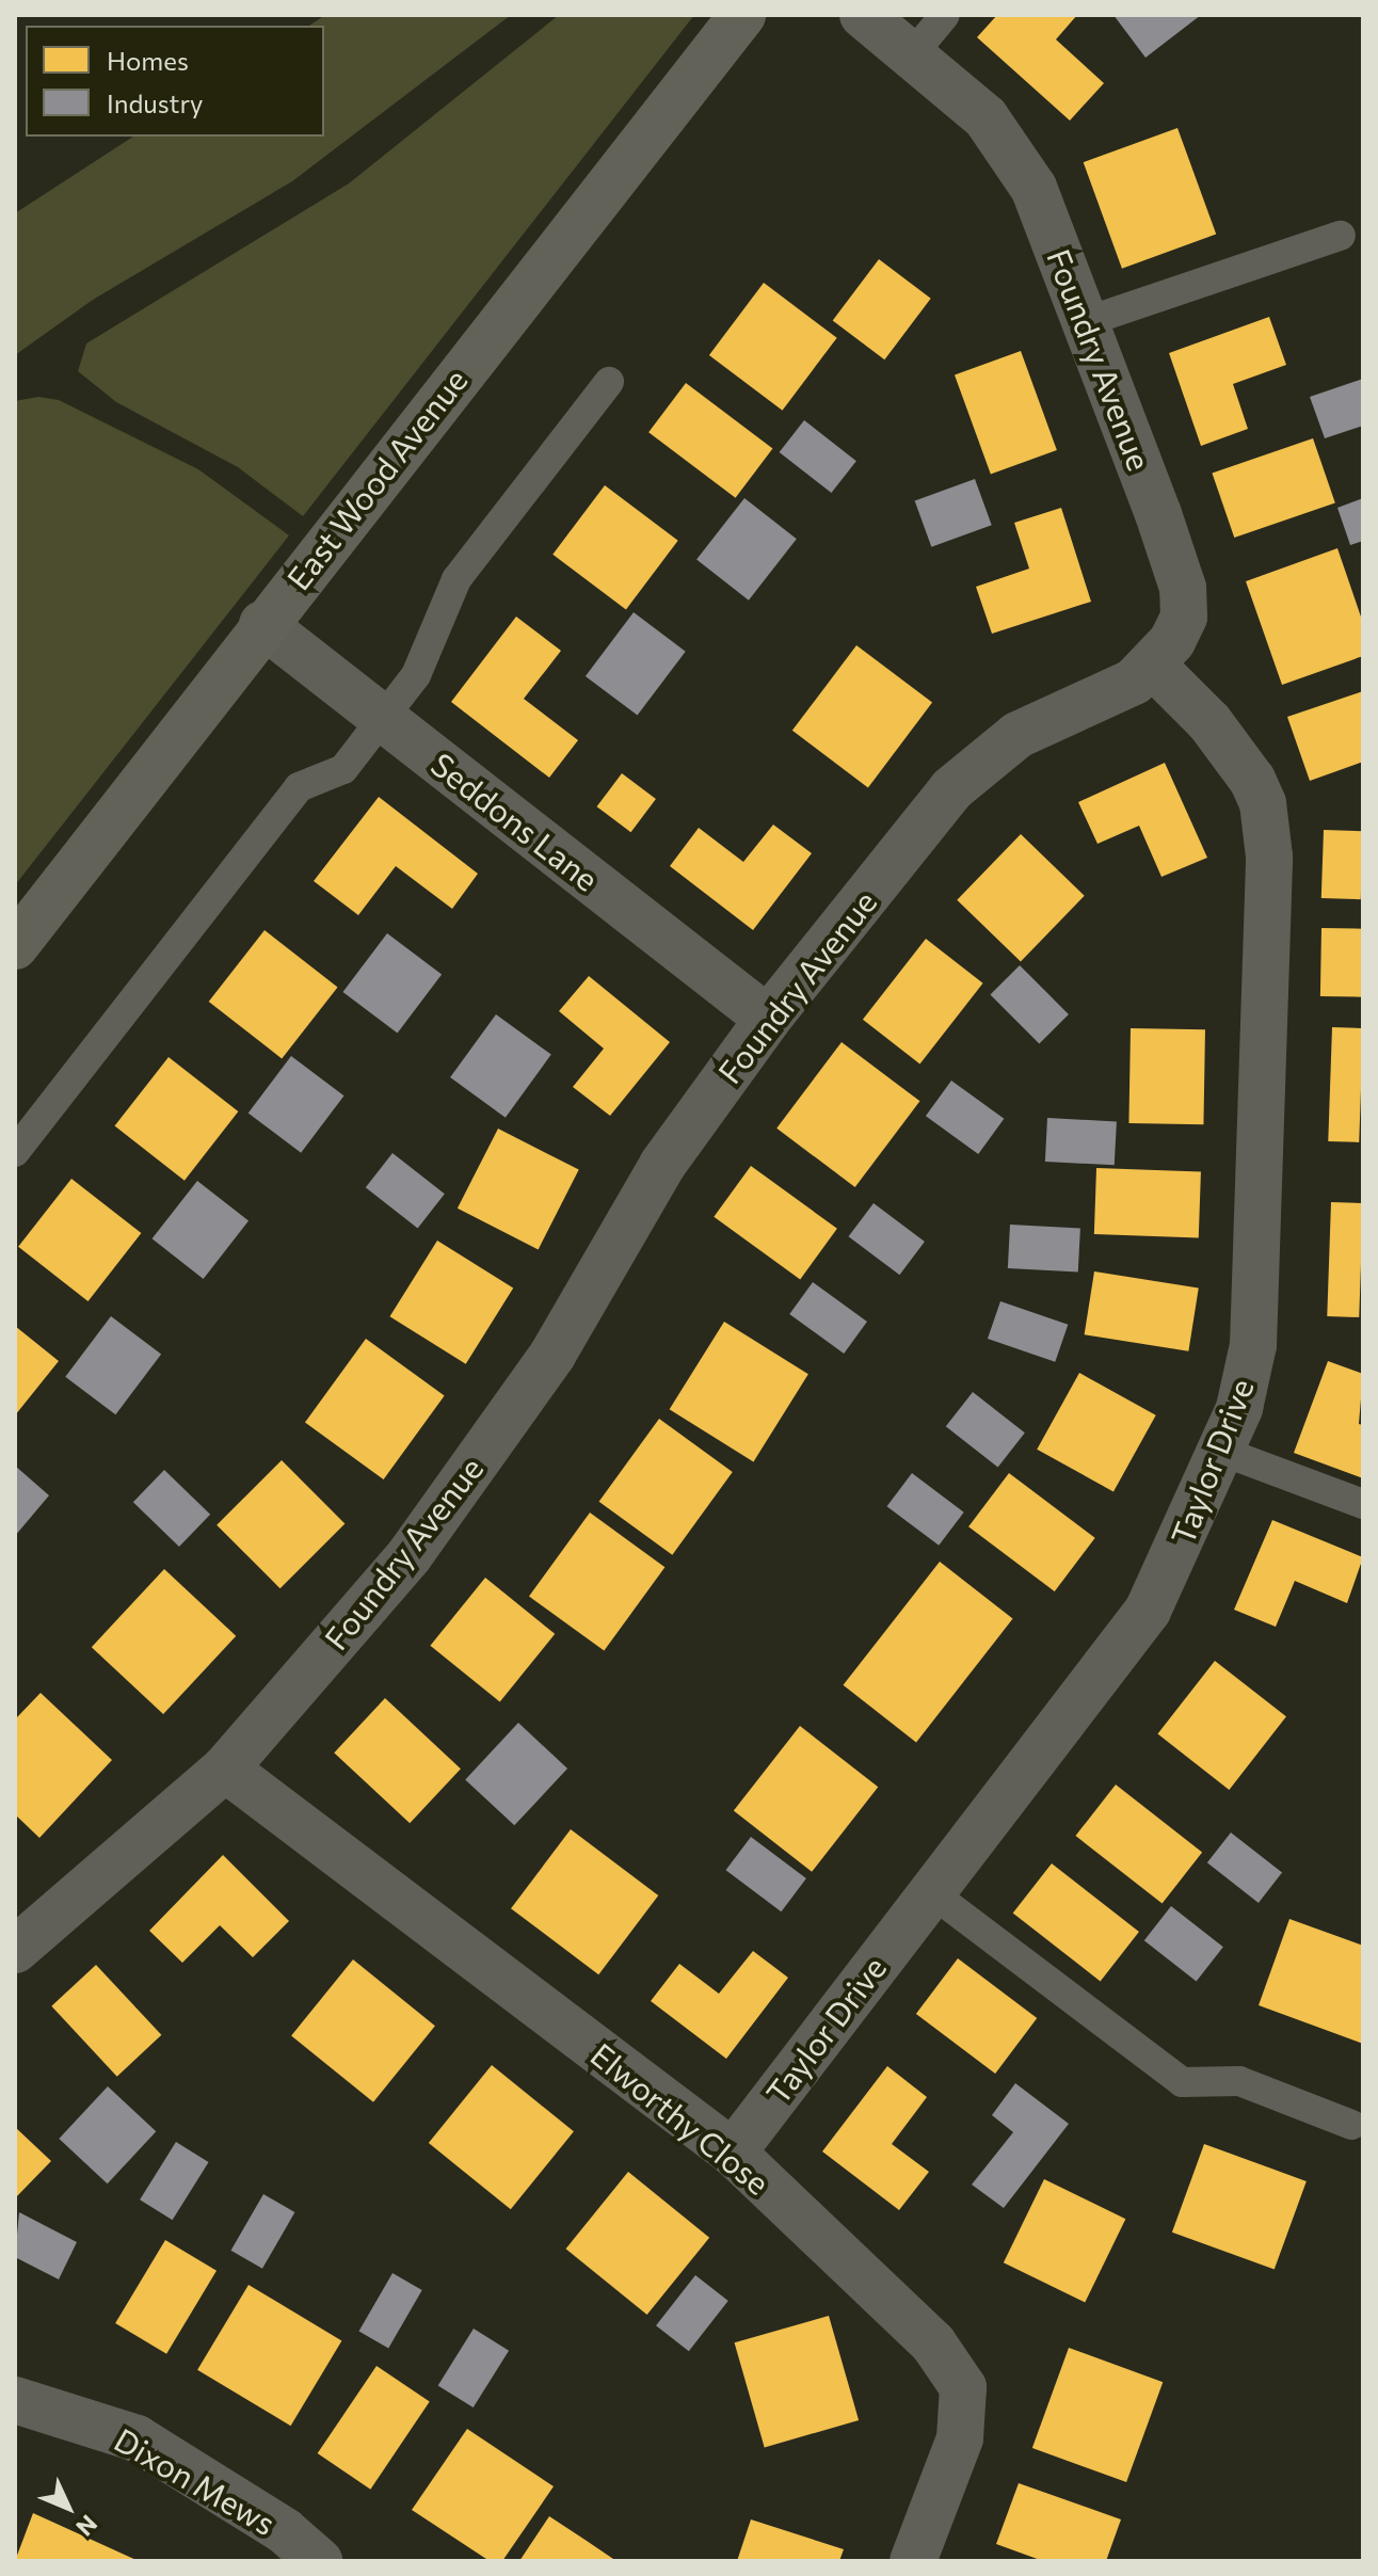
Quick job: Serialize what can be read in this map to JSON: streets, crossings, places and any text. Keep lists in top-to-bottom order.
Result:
{
  "streets": {
    "street": [
      "Foundry Avenue",
      "East Wood Avenue",
      "Seddons Lane",
      "Taylor Drive",
      "Elworthy Close",
      "Dixon Mews"
    ]
  },
  "crossings": [
    ["Foundry Avenue", "Seddons Lane"],
    ["Foundry Avenue", "Taylor Drive"],
    ["Foundry Avenue", "Elworthy Close"],
    ["East Wood Avenue", "Seddons Lane"],
    ["Taylor Drive", "Elworthy Close"]
  ],
  "legend": ["Homes", "Industry"],
  "north": "bottom right"
}
